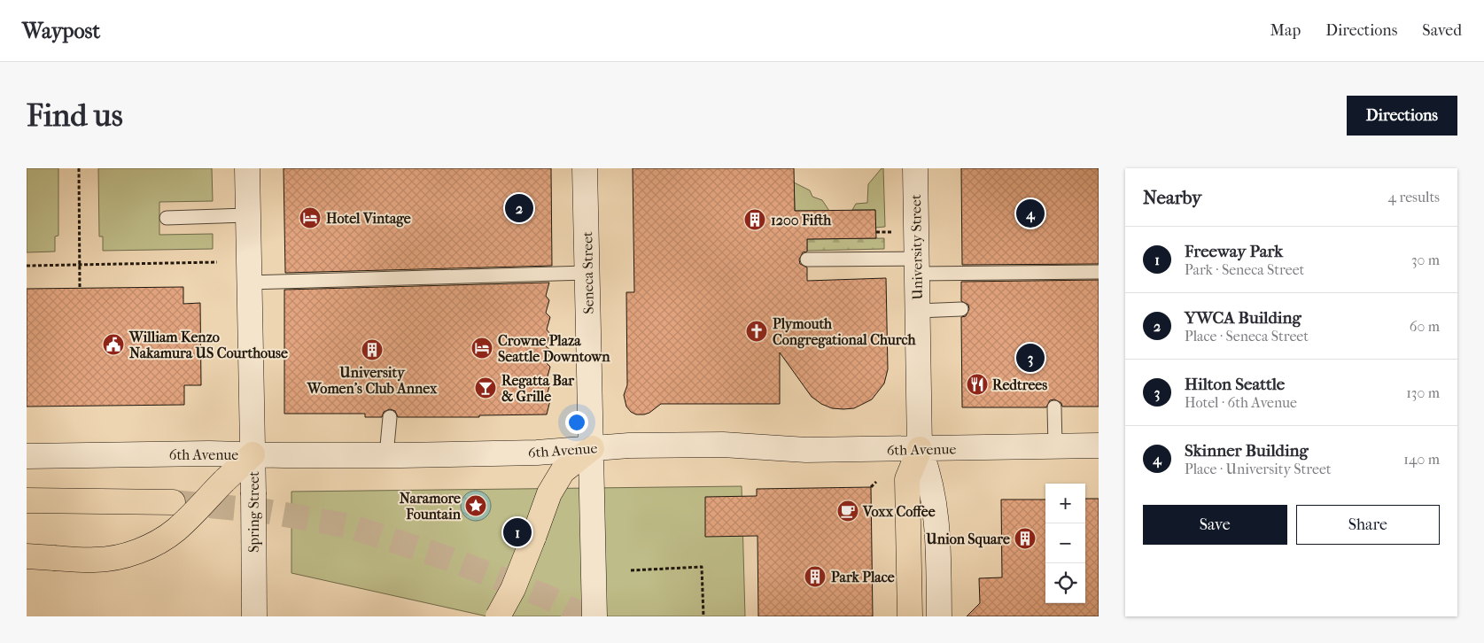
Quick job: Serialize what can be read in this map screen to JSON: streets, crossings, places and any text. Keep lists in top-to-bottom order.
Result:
{
  "streets": {
    "main road": [
      "University Street",
      "Seneca Street",
      "6th Avenue",
      "Spring Street"
    ]
  },
  "crossings": [
    ["University Street", "6th Avenue"],
    ["Seneca Street", "6th Avenue"],
    ["6th Avenue", "Spring Street"]
  ],
  "places": {
    "hotel": ["Hotel Vintage", "Crowne Plaza Seattle Downtown"],
    "building": [
      "1200 Fifth",
      "University Women's Club Annex",
      "Union Square",
      "Park Place"
    ],
    "church": ["Plymouth Congregational Church"],
    "public building": ["William Kenzo Nakamura US Courthouse"],
    "restaurant": ["Redtrees"],
    "bar": ["Regatta Bar & Grille"],
    "place": ["Naramore Fountain"],
    "cafe": ["Voxx Coffee"]
  },
  "page": {
    "header": "Waypost",
    "nav": ["Map", "Directions", "Saved"],
    "buttons": [
      "Directions",
      ["Save", "Share"]
    ],
    "title": "Find us",
    "heading": ["Nearby", "4 results"],
    "pins": [
      "2",
      "4",
      "3",
      "1"
    ],
    "list": [
      {
        "mark": "1",
        "name": "Freeway Park",
        "note": "Park · Seneca Street",
        "value": "30 m"
      },
      {
        "mark": "2",
        "name": "YWCA Building",
        "note": "Place · Seneca Street",
        "value": "60 m"
      },
      {
        "mark": "3",
        "name": "Hilton Seattle",
        "note": "Hotel · 6th Avenue",
        "value": "130 m"
      },
      {
        "mark": "4",
        "name": "Skinner Building",
        "note": "Place · University Street",
        "value": "140 m"
      }
    ],
    "map_buttons": ["+", "−"]
  }
}
